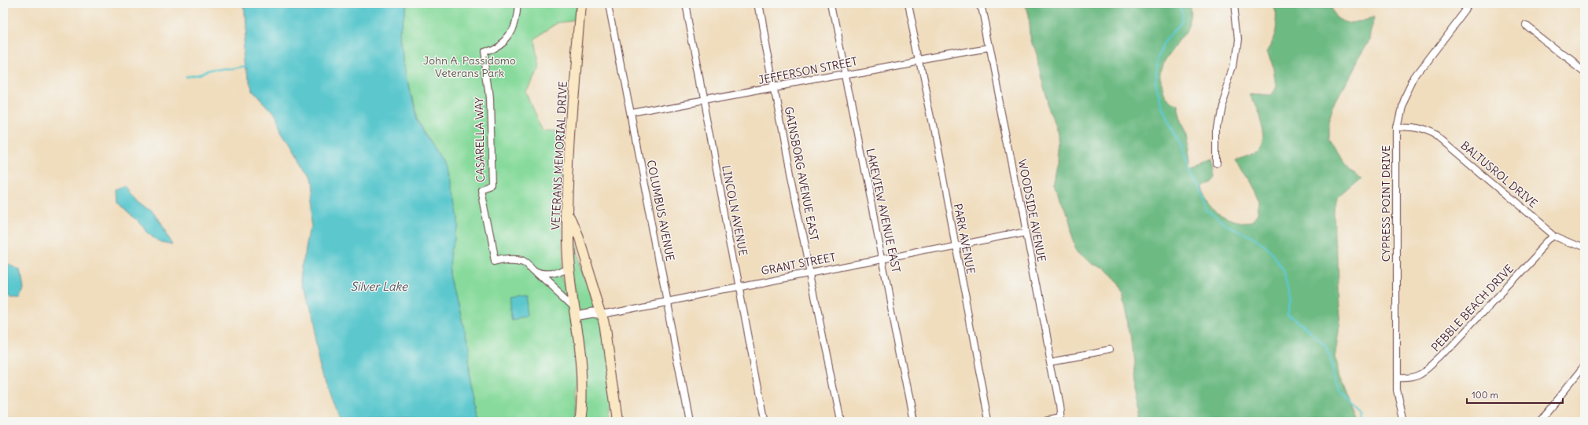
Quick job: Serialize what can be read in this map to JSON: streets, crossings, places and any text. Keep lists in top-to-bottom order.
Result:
{
  "streets": {
    "main road": ["VETERANS MEMORIAL DRIVE"],
    "street": [
      "JEFFERSON STREET",
      "CASARELLA WAY",
      "GAINSBORG AVENUE EAST",
      "BALTUSROL DRIVE",
      "CYPRESS POINT DRIVE",
      "COLUMBUS AVENUE",
      "LINCOLN AVENUE",
      "LAKEVIEW AVENUE EAST",
      "WOODSIDE AVENUE",
      "PARK AVENUE",
      "GRANT STREET",
      "PEBBLE BEACH DRIVE"
    ]
  },
  "crossings": [
    ["JEFFERSON STREET", "GAINSBORG AVENUE EAST"],
    ["JEFFERSON STREET", "COLUMBUS AVENUE"],
    ["JEFFERSON STREET", "LINCOLN AVENUE"],
    ["JEFFERSON STREET", "LAKEVIEW AVENUE EAST"],
    ["JEFFERSON STREET", "WOODSIDE AVENUE"],
    ["JEFFERSON STREET", "PARK AVENUE"],
    ["CASARELLA WAY", "VETERANS MEMORIAL DRIVE"],
    ["VETERANS MEMORIAL DRIVE", "GRANT STREET"],
    ["GAINSBORG AVENUE EAST", "GRANT STREET"],
    ["BALTUSROL DRIVE", "CYPRESS POINT DRIVE"],
    ["BALTUSROL DRIVE", "PEBBLE BEACH DRIVE"],
    ["CYPRESS POINT DRIVE", "PEBBLE BEACH DRIVE"],
    ["COLUMBUS AVENUE", "GRANT STREET"],
    ["LINCOLN AVENUE", "GRANT STREET"],
    ["LAKEVIEW AVENUE EAST", "GRANT STREET"],
    ["WOODSIDE AVENUE", "GRANT STREET"],
    ["PARK AVENUE", "GRANT STREET"]
  ],
  "water": ["Silver Lake"],
  "parks": ["John A. Passidomo Veterans Park"],
  "scale_bar": "100 m"
}
